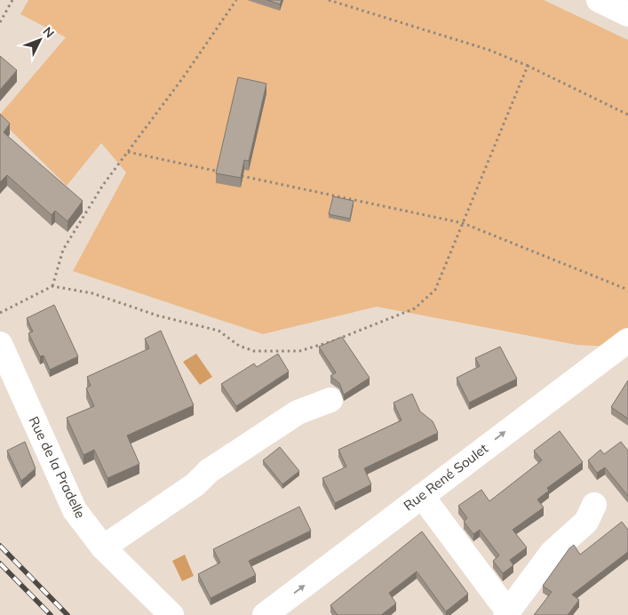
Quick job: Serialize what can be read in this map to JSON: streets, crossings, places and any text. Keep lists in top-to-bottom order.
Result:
{
  "streets": {
    "street": ["Rue de la Pradelle", "Rue René Soulet"]
  },
  "north": "top right"
}
